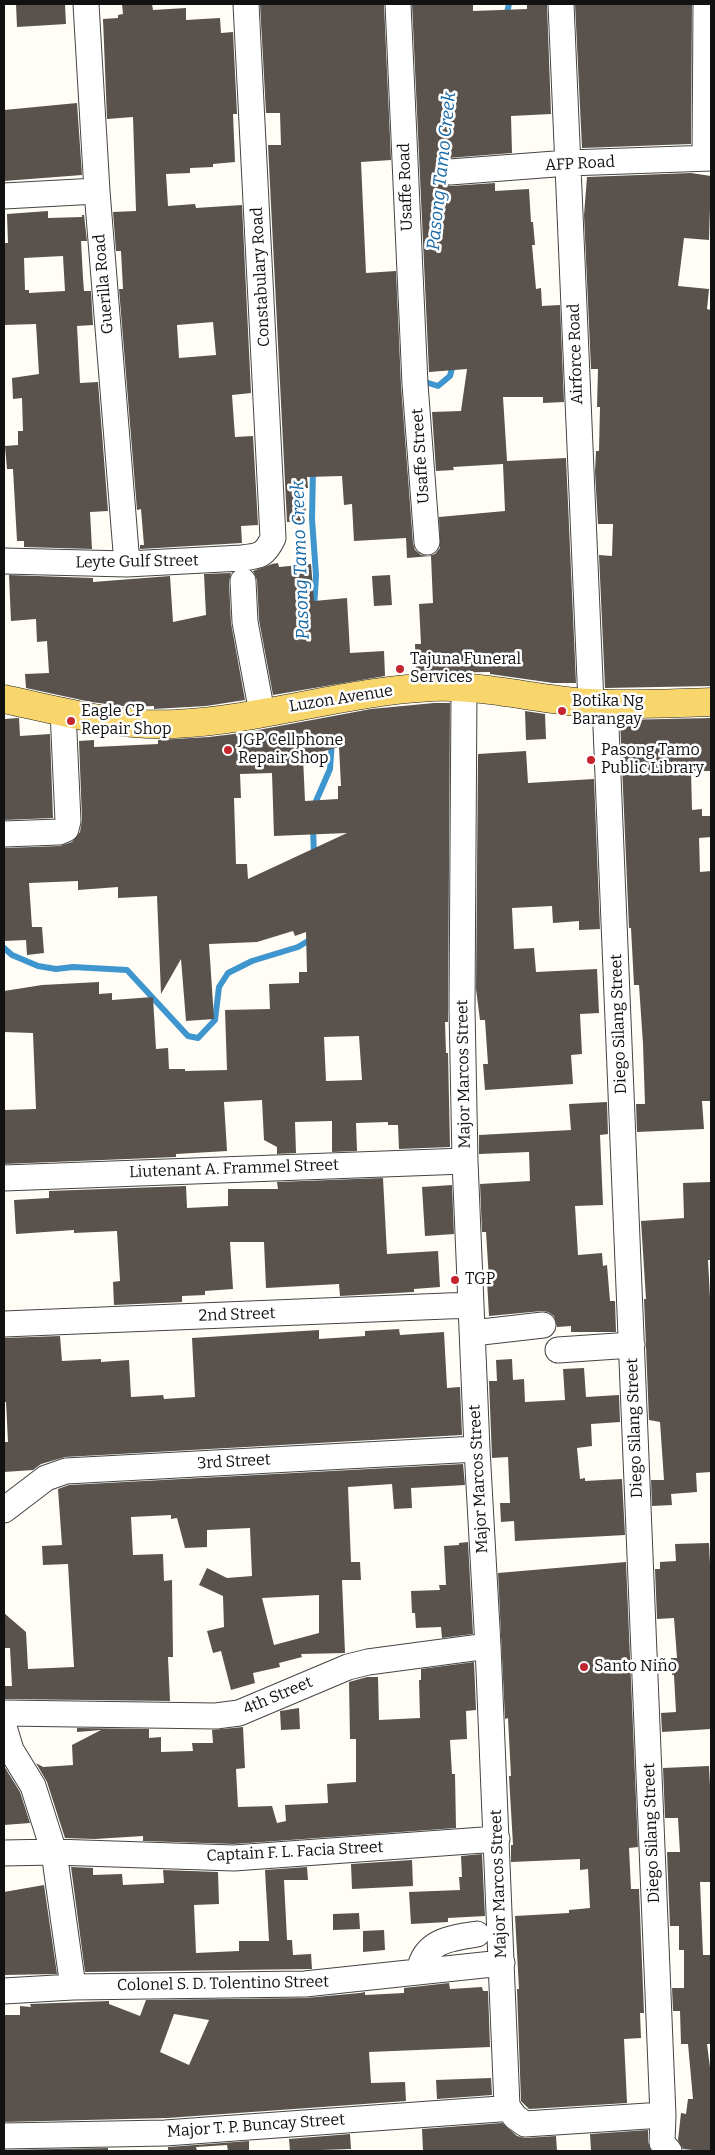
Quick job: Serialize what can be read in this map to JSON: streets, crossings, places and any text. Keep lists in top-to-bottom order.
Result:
{
  "streets": {
    "main road": ["Luzon Avenue"],
    "street": [
      "AFP Road",
      "Usaffe Road",
      "Constabulary Road",
      "Guerilla Road",
      "Airforce Road",
      "Usaffe Street",
      "Leyte Gulf Street",
      "Diego Silang Street",
      "Major Marcos Street",
      "Liutenant A. Frammel Street",
      "2nd Street",
      "3rd Street",
      "4th Street",
      "Captain F. L. Facia Street",
      "Colonel S. D. Tolentino Street",
      "Major T. P. Buncay Street"
    ]
  },
  "crossings": [
    ["AFP Road", "Airforce Road"],
    ["Usaffe Road", "Usaffe Street"],
    ["Constabulary Road", "Leyte Gulf Street"],
    ["Guerilla Road", "Leyte Gulf Street"],
    ["Airforce Road", "Luzon Avenue"],
    ["Airforce Road", "Diego Silang Street"],
    ["Luzon Avenue", "Diego Silang Street"],
    ["Luzon Avenue", "Major Marcos Street"],
    ["Major Marcos Street", "Liutenant A. Frammel Street"],
    ["Major Marcos Street", "2nd Street"],
    ["Major Marcos Street", "3rd Street"],
    ["Major Marcos Street", "4th Street"],
    ["Major Marcos Street", "Captain F. L. Facia Street"],
    ["Major Marcos Street", "Colonel S. D. Tolentino Street"],
    ["Major Marcos Street", "Major T. P. Buncay Street"]
  ],
  "water": ["Pasong Tamo Creek"],
  "places": [
    "Tajuna Funeral Services",
    "Botika Ng Barangay",
    "Eagle CP Repair Shop",
    "JGP Cellphone Repair Shop",
    "Pasong Tamo Public Library",
    "TGP",
    "Santo Niño"
  ]
}
